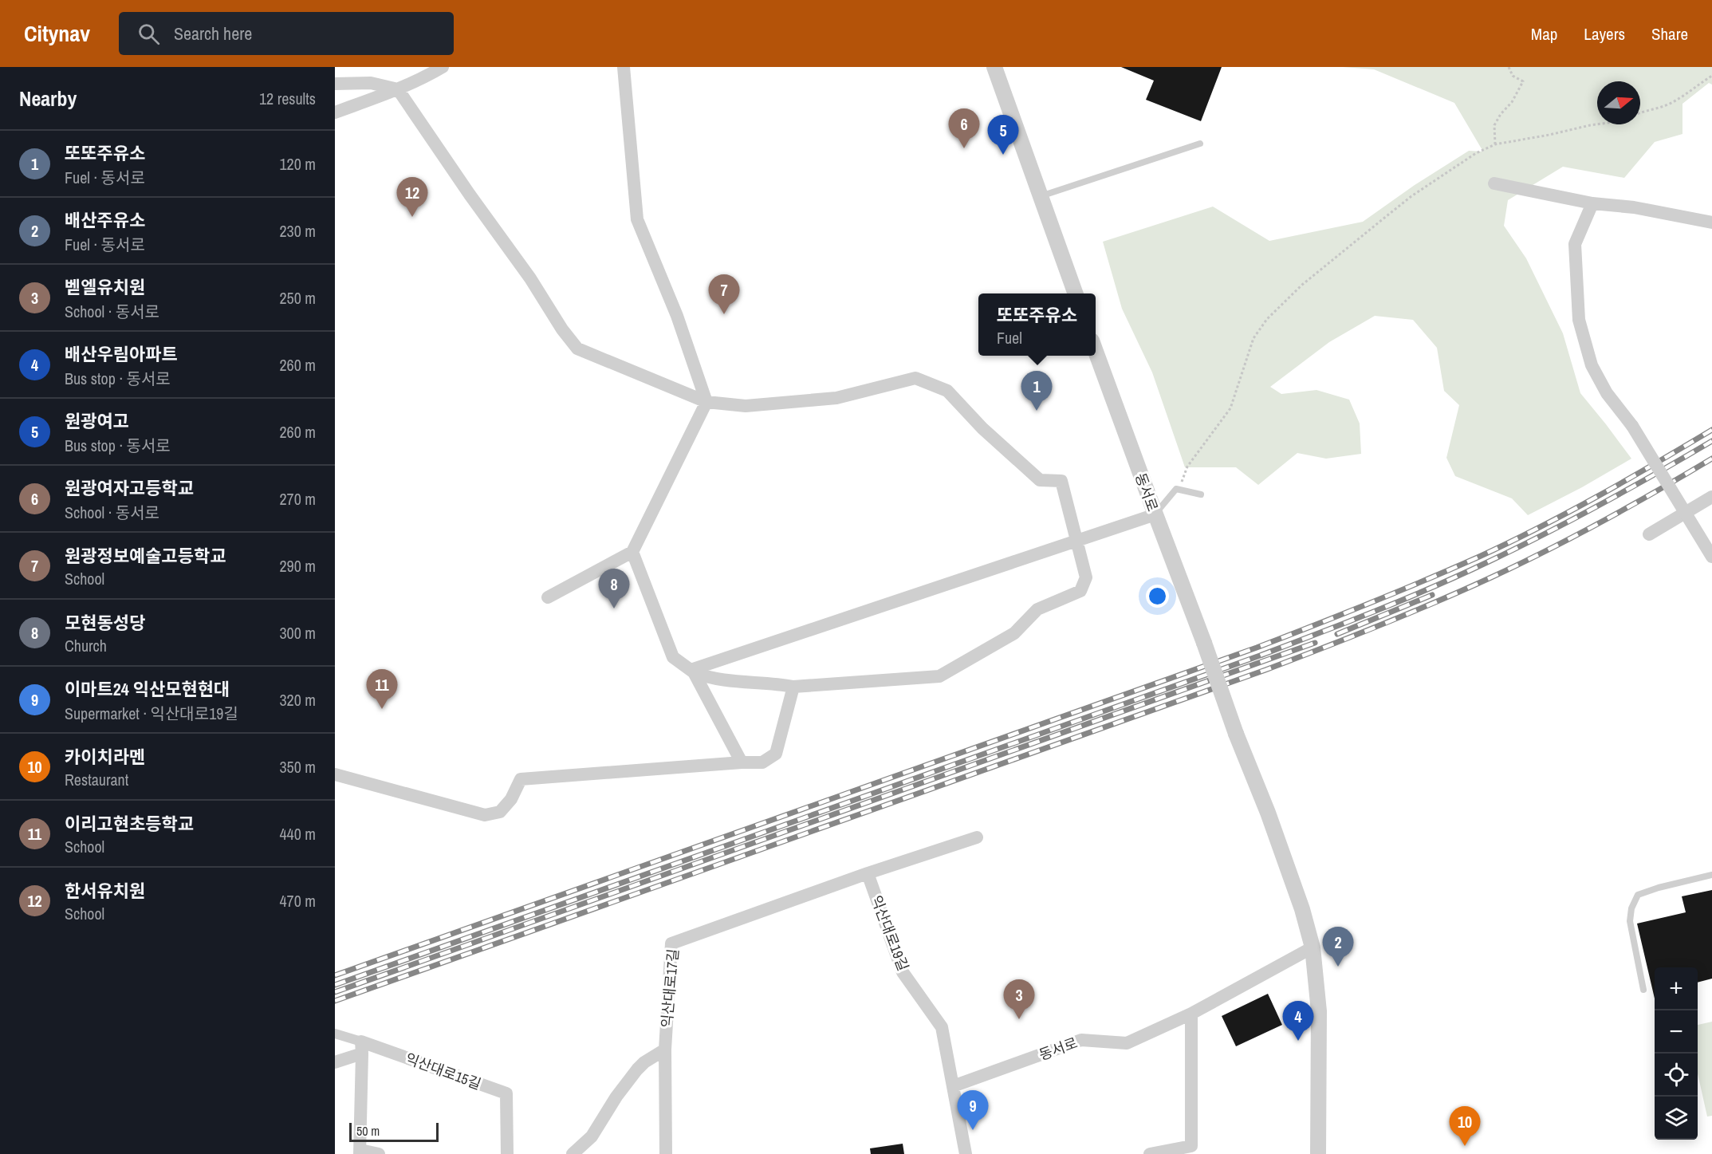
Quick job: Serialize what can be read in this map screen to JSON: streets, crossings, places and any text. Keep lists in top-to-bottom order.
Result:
{
  "streets": {
    "street": [
      "동서로",
      "익산대로19길",
      "익산대로17길",
      "익산대로15길"
    ]
  },
  "crossings": [
    ["동서로", "익산대로19길"],
    ["익산대로19길", "익산대로17길"]
  ],
  "scale_bar": "50 m",
  "north": "right",
  "page": {
    "header": "Citynav",
    "search": "Search here",
    "nav": ["Map", "Layers", "Share"],
    "heading": ["Nearby", "12 results"],
    "pins": [
      "6",
      "5",
      "12",
      "7",
      "1",
      "8",
      "11",
      "2",
      "3",
      "4",
      "9",
      "10"
    ],
    "list": [
      {
        "mark": "1",
        "name": "또또주유소",
        "note": "Fuel · 동서로",
        "value": "120 m"
      },
      {
        "mark": "2",
        "name": "배산주유소",
        "note": "Fuel · 동서로",
        "value": "230 m"
      },
      {
        "mark": "3",
        "name": "벧엘유치원",
        "note": "School · 동서로",
        "value": "250 m"
      },
      {
        "mark": "4",
        "name": "배산우림아파트",
        "note": "Bus stop · 동서로",
        "value": "260 m"
      },
      {
        "mark": "5",
        "name": "원광여고",
        "note": "Bus stop · 동서로",
        "value": "260 m"
      },
      {
        "mark": "6",
        "name": "원광여자고등학교",
        "note": "School · 동서로",
        "value": "270 m"
      },
      {
        "mark": "7",
        "name": "원광정보예술고등학교",
        "note": "School",
        "value": "290 m"
      },
      {
        "mark": "8",
        "name": "모현동성당",
        "note": "Church",
        "value": "300 m"
      },
      {
        "mark": "9",
        "name": "이마트24 익산모현현대",
        "note": "Supermarket · 익산대로19길",
        "value": "320 m"
      },
      {
        "mark": "10",
        "name": "카이치라멘",
        "note": "Restaurant",
        "value": "350 m"
      },
      {
        "mark": "11",
        "name": "이리고현초등학교",
        "note": "School",
        "value": "440 m"
      },
      {
        "mark": "12",
        "name": "한서유치원",
        "note": "School",
        "value": "470 m"
      }
    ],
    "popup": ["또또주유소", "Fuel"],
    "map_buttons": ["+", "−"],
    "scale": "50 m"
  }
}
